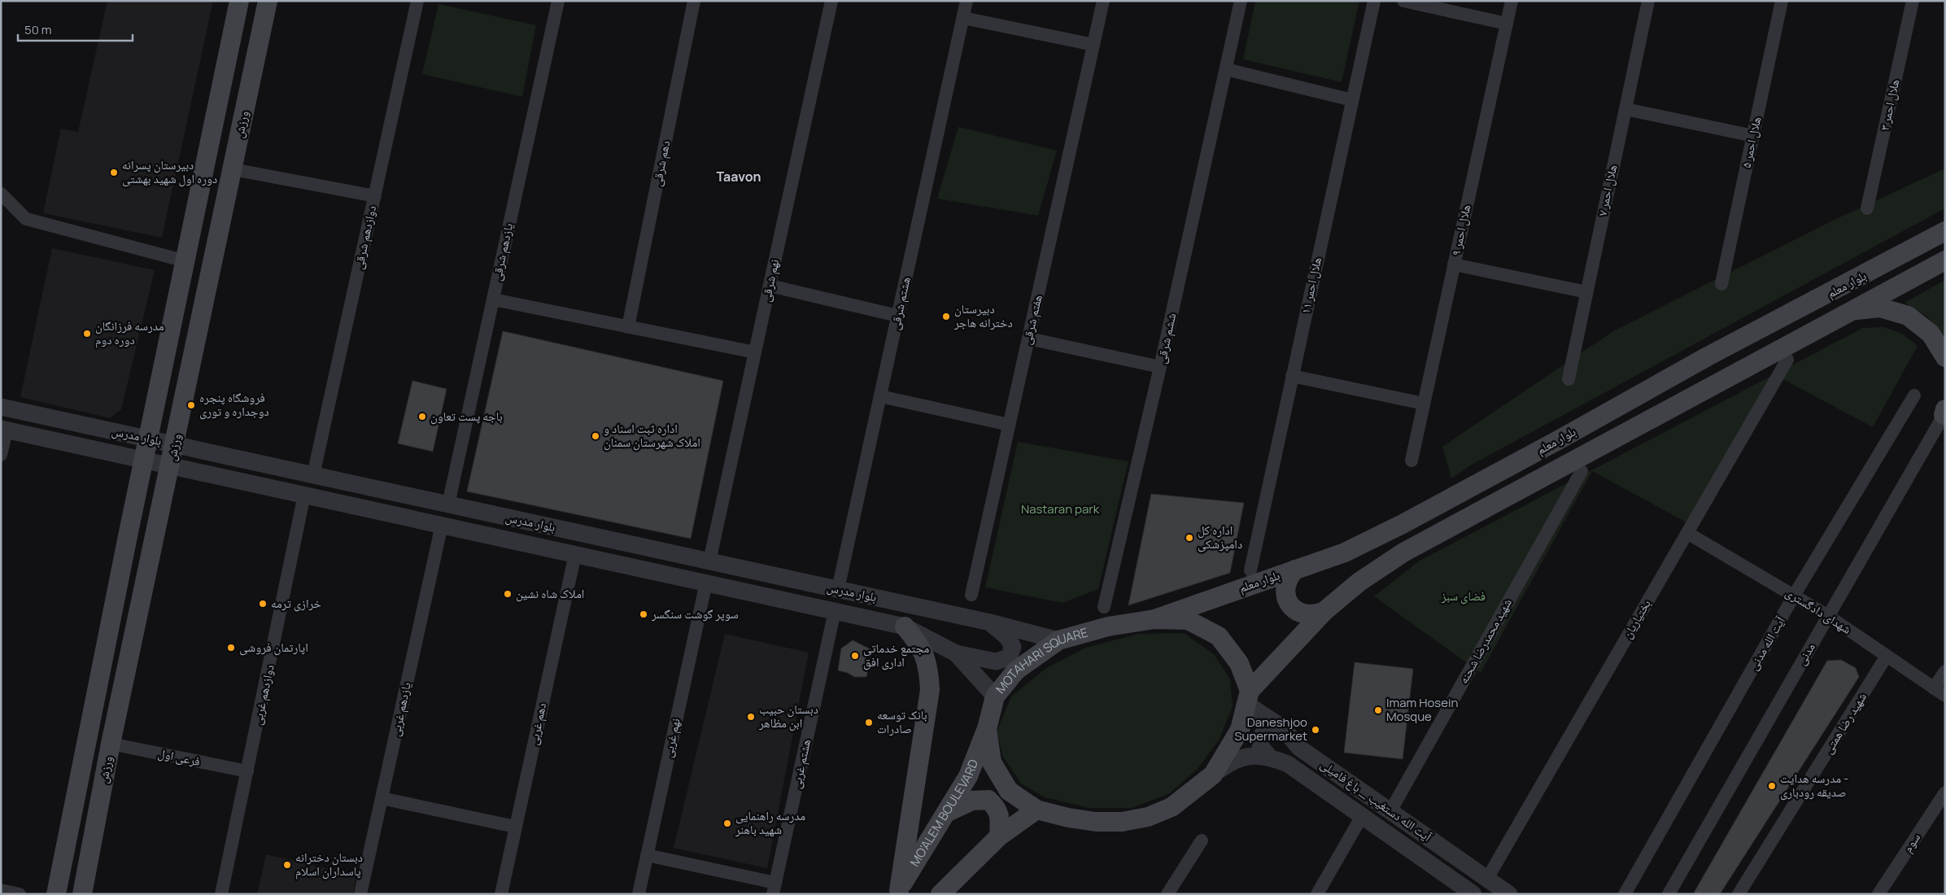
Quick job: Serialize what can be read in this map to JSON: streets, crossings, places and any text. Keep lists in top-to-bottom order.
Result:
{
  "streets": {
    "main road": [
      "ورزش",
      "بلوار معلم",
      "MOTAHARI SQUARE",
      "MO'ALEM BOULEVARD"
    ],
    "street": [
      "هلال احمر ۳",
      "هلال احمر ۵",
      "دهم شرقی",
      "هلال احمر ۷",
      "هلال احمر ۹",
      "دوازدهم شرقی",
      "یازدهم شرقی",
      "نهم شرقی",
      "هلال احمر ۱۱",
      "هشتم شرقی",
      "هفتم شرقی",
      "ششم شرقی",
      "بلوار مدرس",
      "شهدای دادگستری",
      "بختیاریان",
      "شهید محمدرضا شحنه",
      "آیت الله مدنی",
      "مدنی",
      "دوازدهم غربی",
      "یازدهم غربی",
      "شهید رضا همتی",
      "دهم غربی",
      "نهم غربی",
      "فرعی اول",
      "هشتم غربی",
      "آیت الله دستغیب _ باغ فامیلی",
      "سوم"
    ]
  },
  "crossings": [
    ["ورزش", "بلوار مدرس"],
    ["ورزش", "فرعی اول"],
    ["دوازدهم شرقی", "بلوار مدرس"],
    ["یازدهم شرقی", "بلوار مدرس"],
    ["نهم شرقی", "بلوار مدرس"],
    ["بلوار معلم", "MOTAHARI SQUARE"],
    ["بلوار معلم", "آیت الله دستغیب _ باغ فامیلی"],
    ["هشتم شرقی", "بلوار مدرس"],
    ["بلوار مدرس", "MOTAHARI SQUARE"],
    ["بلوار مدرس", "دوازدهم غربی"],
    ["بلوار مدرس", "یازدهم غربی"],
    ["بلوار مدرس", "دهم غربی"],
    ["بلوار مدرس", "نهم غربی"],
    ["بلوار مدرس", "هشتم غربی"],
    ["شهدای دادگستری", "بختیاریان"],
    ["شهدای دادگستری", "آیت الله مدنی"],
    ["شهدای دادگستری", "مدنی"],
    ["شهدای دادگستری", "شهید رضا همتی"],
    ["بختیاریان", "آیت الله دستغیب _ باغ فامیلی"],
    ["شهید محمدرضا شحنه", "آیت الله دستغیب _ باغ فامیلی"],
    ["MOTAHARI SQUARE", "آیت الله دستغیب _ باغ فامیلی"],
    ["MOTAHARI SQUARE", "MO'ALEM BOULEVARD"],
    ["دوازدهم غربی", "فرعی اول"]
  ],
  "districts": ["Taavon"],
  "parks": ["Nastaran park", "فضای سبز"],
  "places": [
    "دبیرستان پسرانه دوره اول شهید بهشتی",
    "دبیرستان دخترانه هاجر",
    "مدرسه فرزانگان دوره دوم",
    "فروشگاه پنجره دوجداره و توری",
    "باجه پست تعاون",
    "اداره ثبت اسناد و املاک شهرستان سمنان",
    "اداره کل دامپزشکی",
    "املاک شاه نشین",
    "خرازی ترمه",
    "سوپر گوشت سنگسر",
    "اپارتمان فروشی",
    "مجتمع خدماتی اداری افق",
    "Imam Hosein Mosque",
    "دبستان حبیب ابن مظاهر",
    "بانک توسعه صادرات",
    "Daneshjoo Supermarket",
    "مدرسه هدایت - صدیقه رودباری",
    "مدرسه راهنمایی شهید باهنر",
    "دبستان دخترانه پاسداران اسلام"
  ],
  "scale_bar": "50 m"
}
